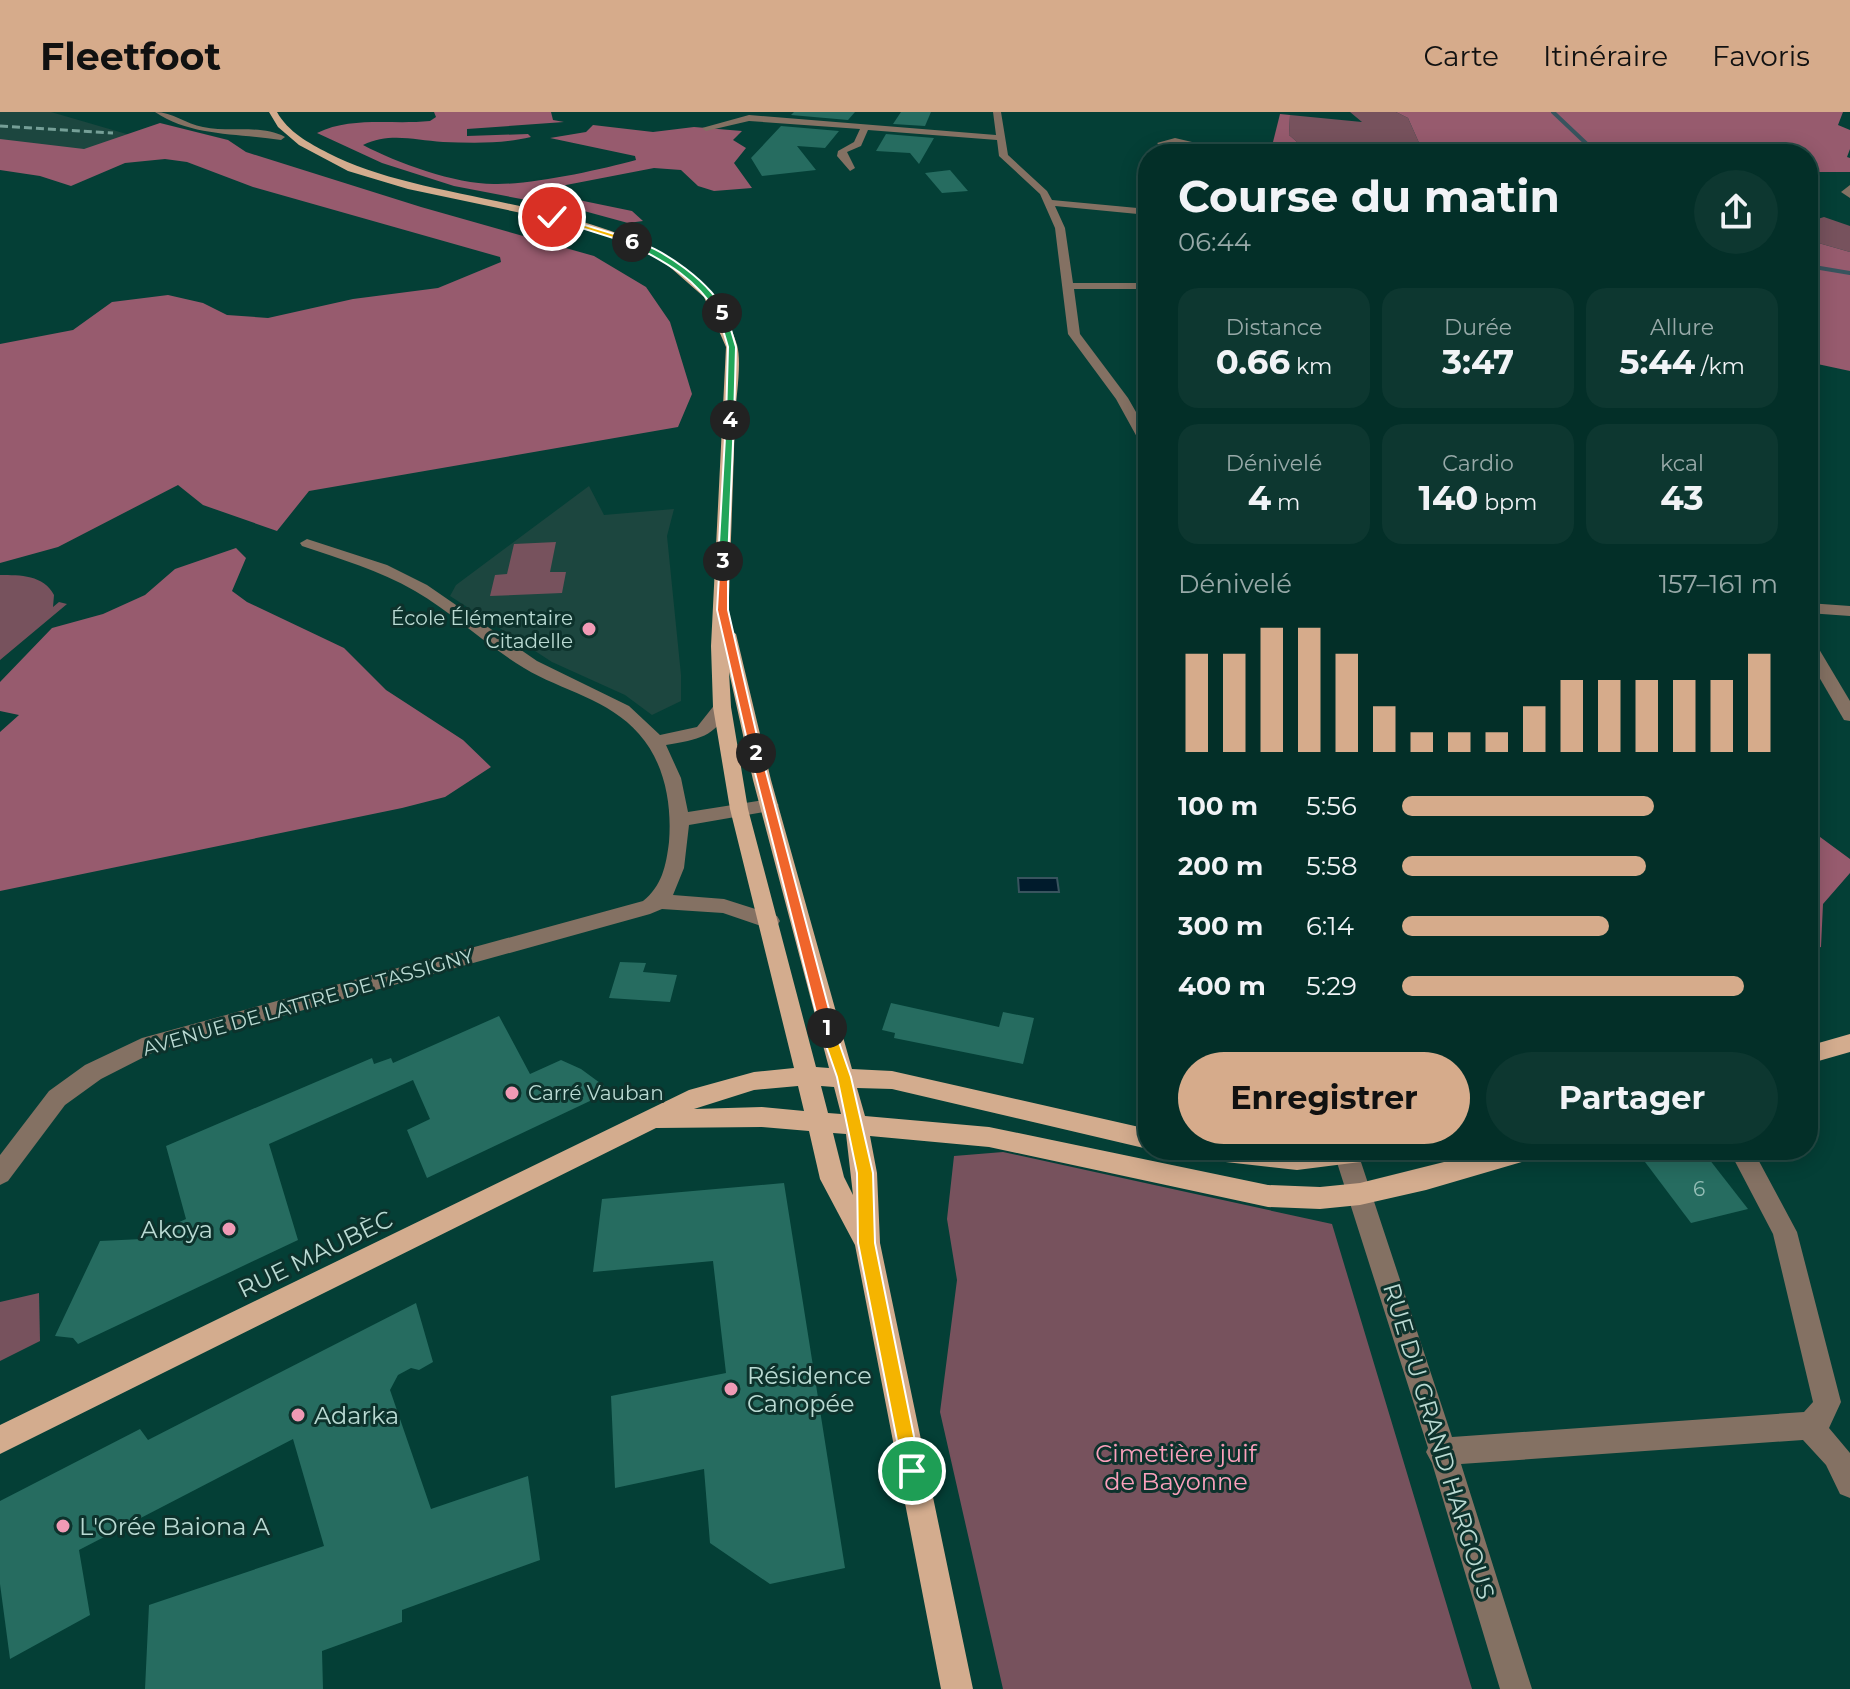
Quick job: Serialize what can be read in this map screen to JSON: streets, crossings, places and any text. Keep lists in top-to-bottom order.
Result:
{
  "streets": {
    "main road": ["RUE MAUBÈC"],
    "street": ["AVENUE DE LATTRE DE TASSIGNY", "RUE DU GRAND HARGOUS"]
  },
  "crossings": [
    ["RUE MAUBÈC", "RUE DU GRAND HARGOUS"]
  ],
  "parks": ["Cimetière juif de Bayonne"],
  "places": [
    "École Élémentaire Citadelle",
    "Carré Vauban",
    "Akoya",
    "Résidence Canopée",
    "Adarka",
    "L'Orée Baiona A"
  ],
  "house_numbers": ["6"],
  "page": {
    "header": "Fleetfoot",
    "nav": ["Carte", "Itinéraire", "Favoris"],
    "heading": ["Course du matin", "06:44"],
    "pins": [
      "6",
      "5",
      "4",
      "3",
      "2",
      "1"
    ],
    "stats": [
      ["Distance", "0.66 km"],
      ["Durée", "3:47"],
      ["Allure", "5:44 /km"],
      ["Dénivelé", "4 m"],
      ["Cardio", "140 bpm"],
      ["kcal", "43"]
    ],
    "chart": ["Dénivelé", "157–161 m"],
    "list": [
      {
        "name": "100 m",
        "note": "5:56"
      },
      {
        "name": "200 m",
        "note": "5:58"
      },
      {
        "name": "300 m",
        "note": "6:14"
      },
      {
        "name": "400 m",
        "note": "5:29"
      }
    ],
    "buttons": ["Enregistrer", "Partager"]
  }
}
